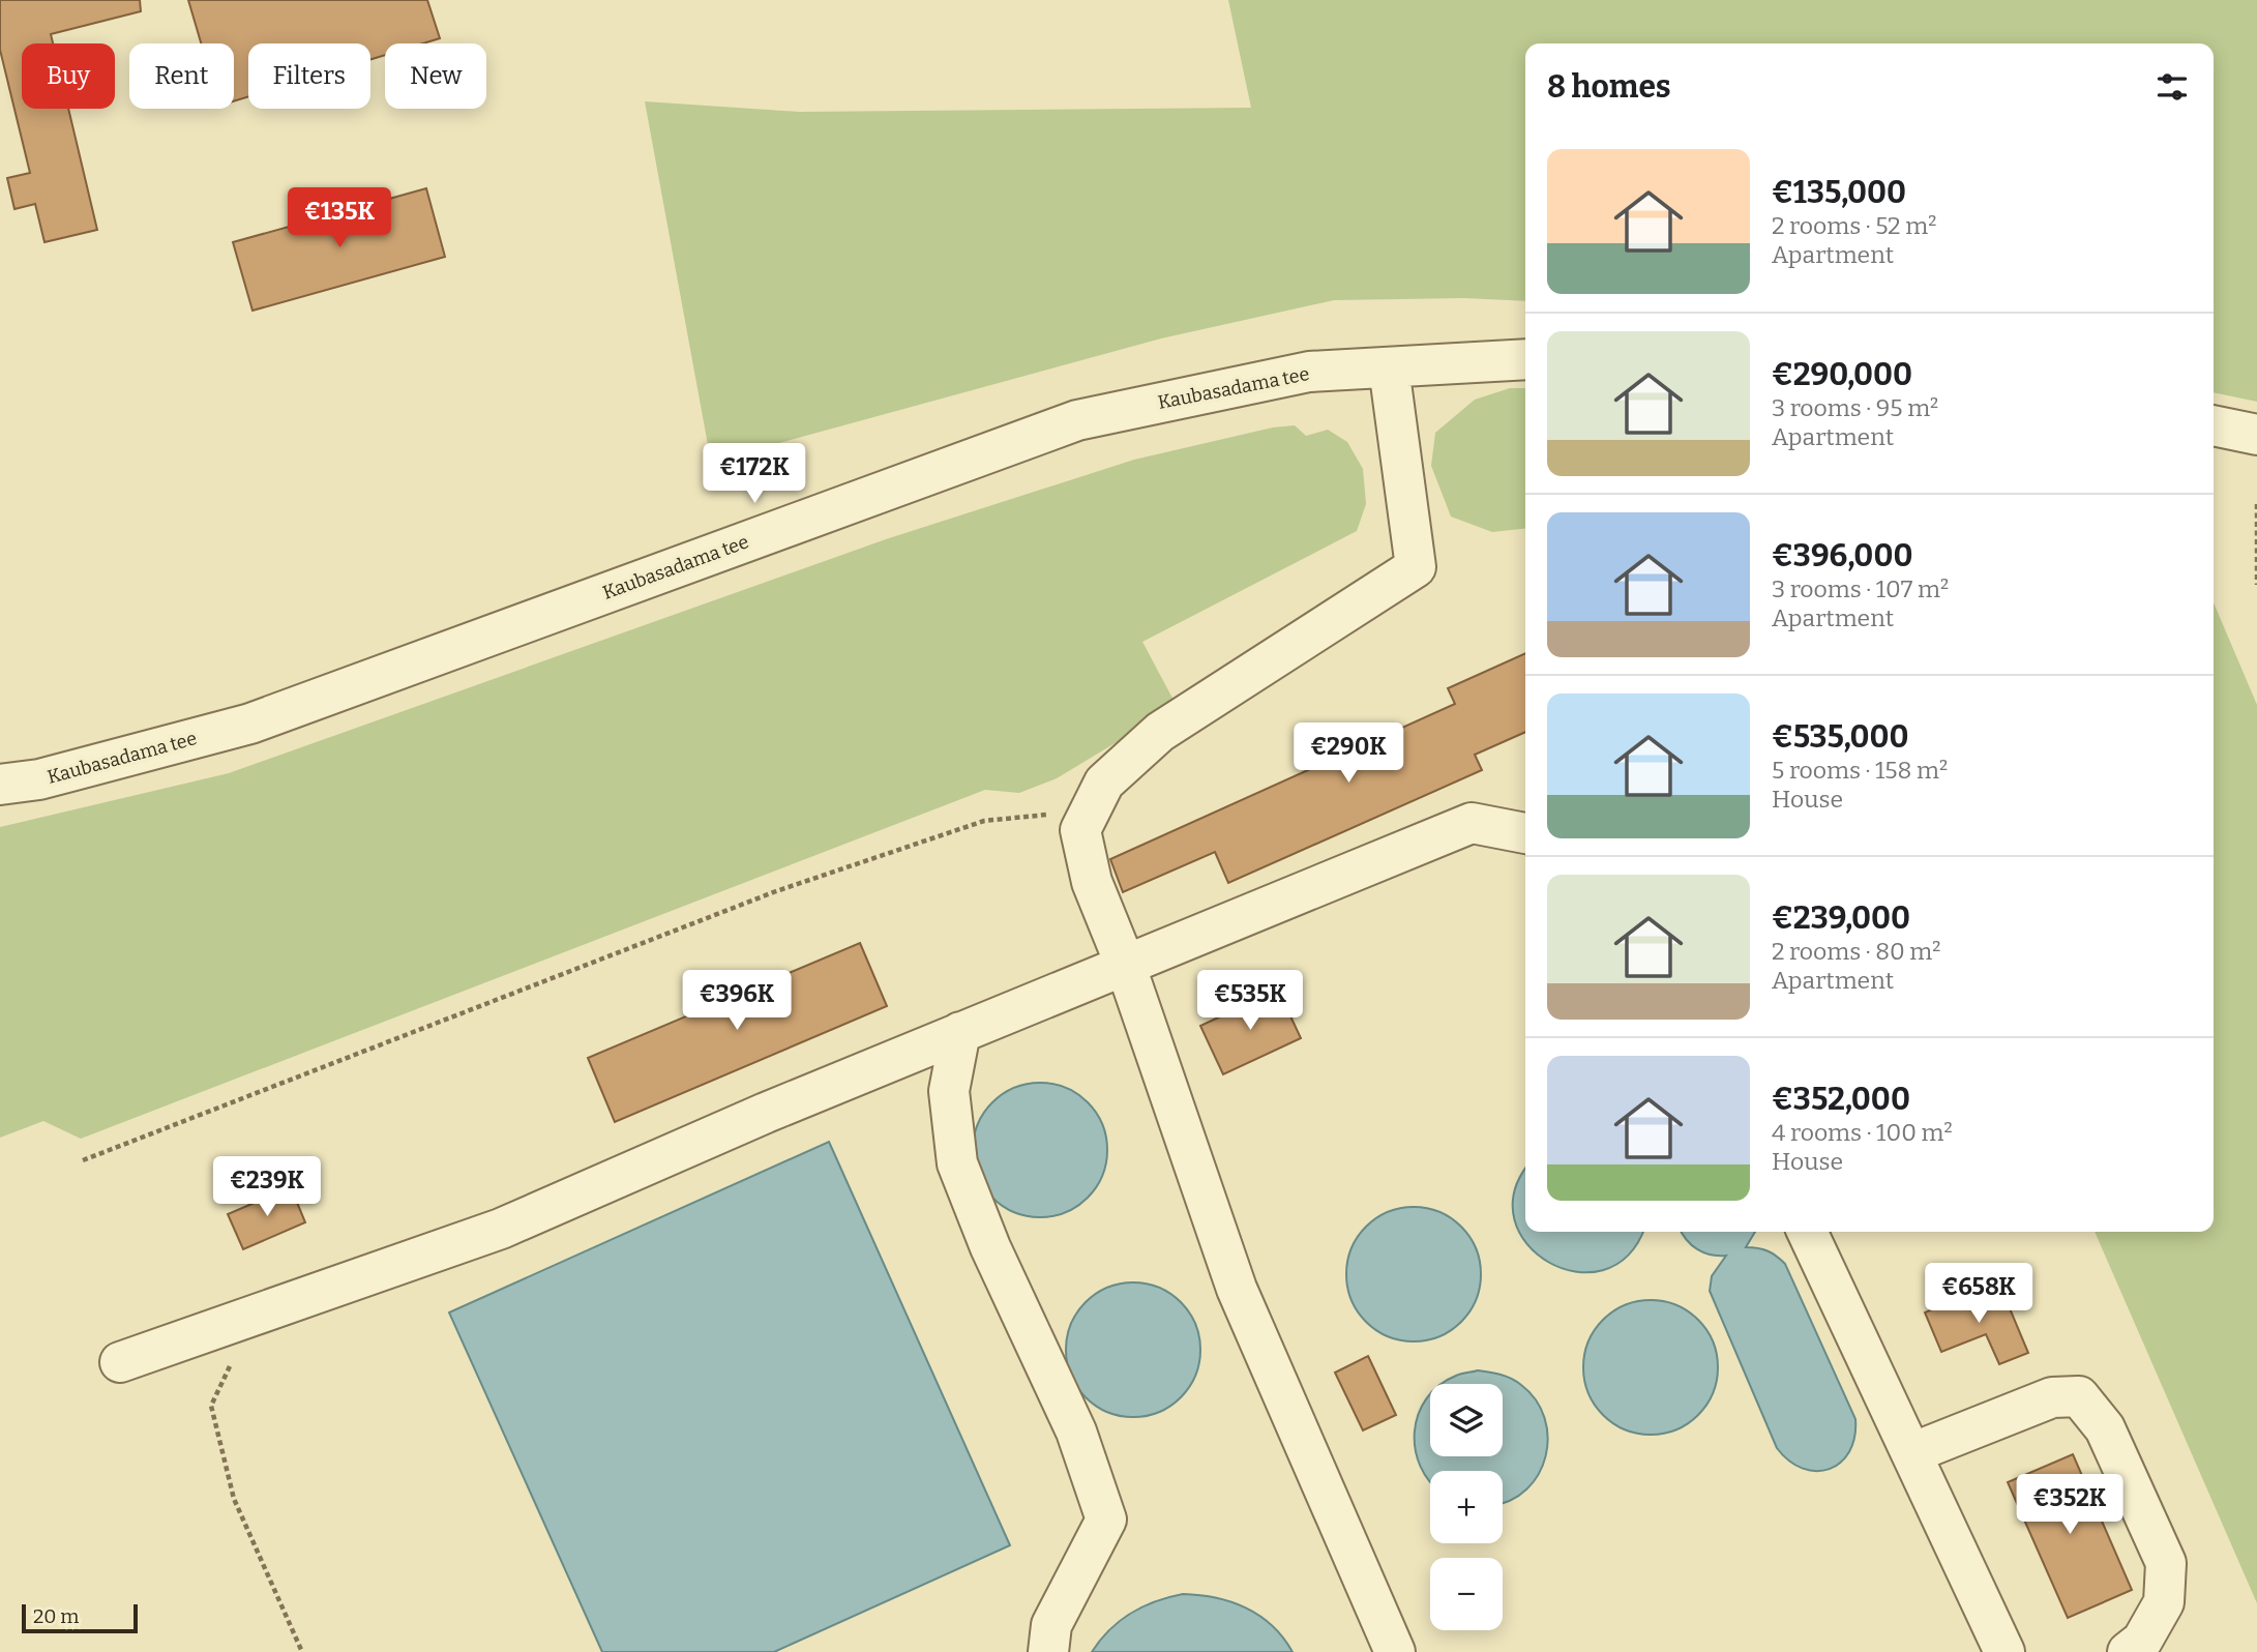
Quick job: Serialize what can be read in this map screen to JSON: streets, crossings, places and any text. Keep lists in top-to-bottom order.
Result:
{
  "streets": {
    "street": ["Kaubasadama tee"]
  },
  "scale_bar": "20 m",
  "page": {
    "chip": [
      "Buy",
      "Rent",
      "Filters",
      "New"
    ],
    "heading": "8 homes",
    "list": [
      {
        "name": "€135,000",
        "note": "2 rooms · 52 m² · Apartment"
      },
      {
        "name": "€290,000",
        "note": "3 rooms · 95 m² · Apartment"
      },
      {
        "name": "€396,000",
        "note": "3 rooms · 107 m² · Apartment"
      },
      {
        "name": "€535,000",
        "note": "5 rooms · 158 m² · House"
      },
      {
        "name": "€239,000",
        "note": "2 rooms · 80 m² · Apartment"
      },
      {
        "name": "€352,000",
        "note": "4 rooms · 100 m² · House"
      }
    ],
    "price": [
      "€135K",
      "€172K",
      "€290K",
      "€396K",
      "€535K",
      "€239K",
      "€658K",
      "€352K"
    ],
    "map_buttons": ["+", "−"],
    "scale": "20 m"
  }
}
